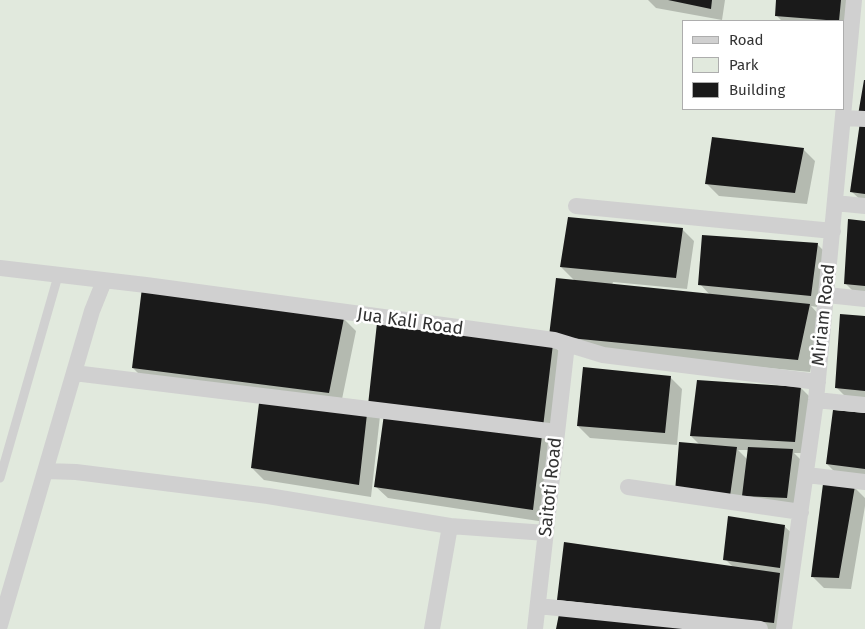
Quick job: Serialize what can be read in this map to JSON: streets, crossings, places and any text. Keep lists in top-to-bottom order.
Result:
{
  "streets": {
    "street": ["Miriam Road", "Jua Kali Road", "Saitoti Road"]
  },
  "crossings": [
    ["Miriam Road", "Jua Kali Road"],
    ["Jua Kali Road", "Saitoti Road"]
  ],
  "legend": ["Road", "Park", "Building"]
}
